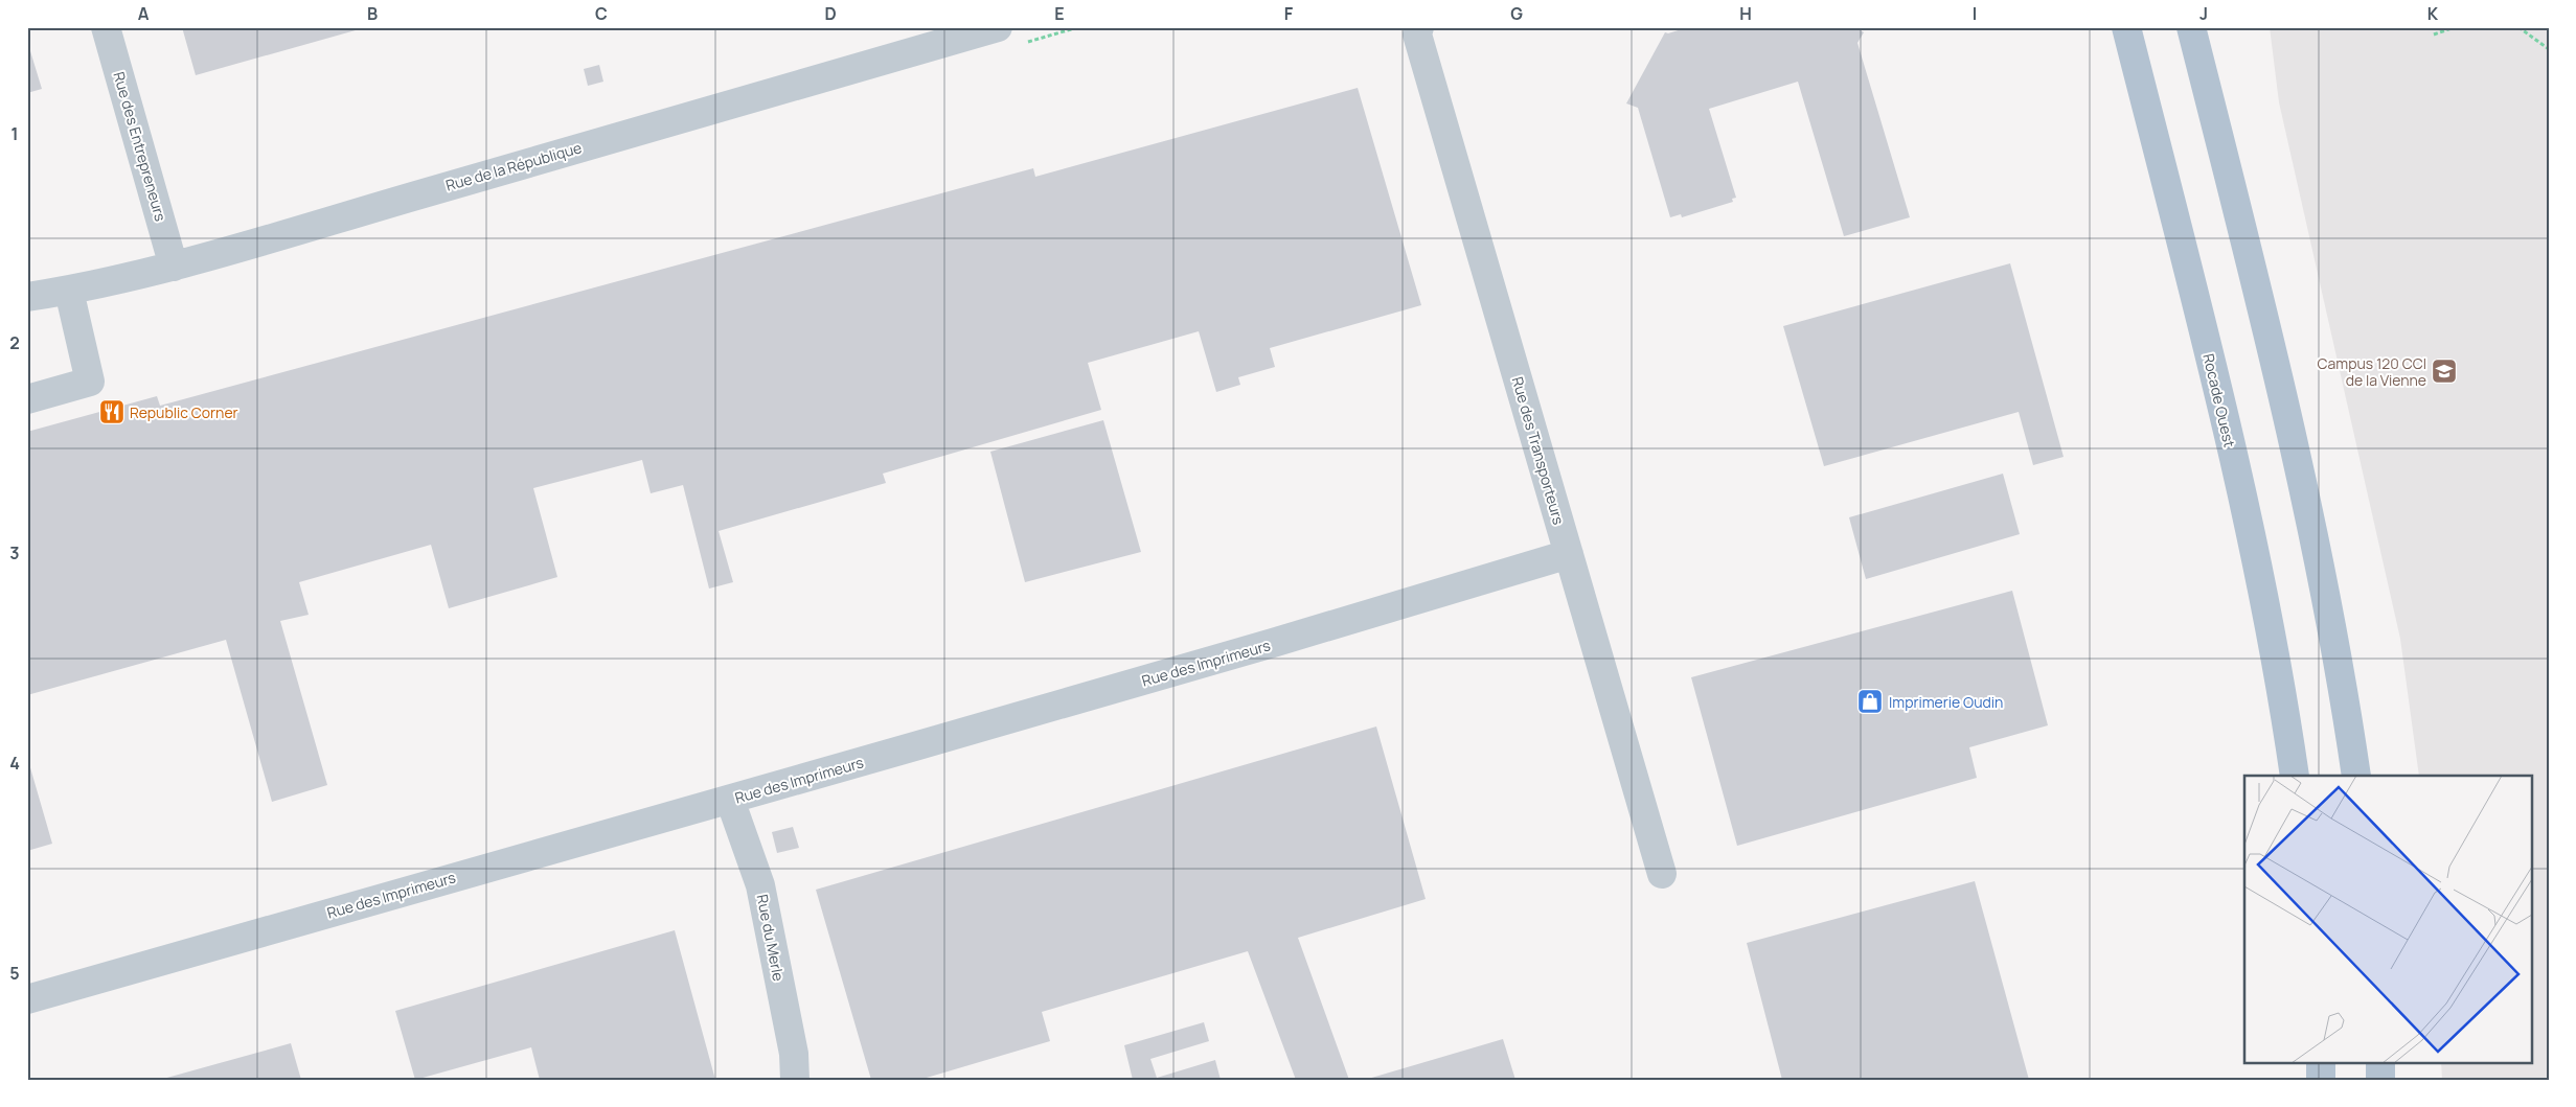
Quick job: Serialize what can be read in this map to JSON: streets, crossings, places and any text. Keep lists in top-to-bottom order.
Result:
{
  "streets": {
    "main road": ["Rocade Ouest"],
    "street": [
      "Rue des Entrepreneurs",
      "Rue de la République",
      "Rue des Transporteurs",
      "Rue des Imprimeurs",
      "Rue du Merle"
    ]
  },
  "crossings": [
    ["Rue des Entrepreneurs", "Rue de la République"],
    ["Rue des Transporteurs", "Rue des Imprimeurs"],
    ["Rue des Imprimeurs", "Rue du Merle"]
  ],
  "places": {
    "school or university": ["Campus 120 CCI de la Vienne"],
    "restaurant": ["Republic Corner"],
    "shop": ["Imprimerie Oudin"]
  },
  "grid": {
    "columns": [
      "A",
      "B",
      "C",
      "D",
      "E",
      "F",
      "G",
      "H",
      "I",
      "J",
      "K"
    ],
    "rows": [
      "1",
      "2",
      "3",
      "4",
      "5"
    ]
  }
}
